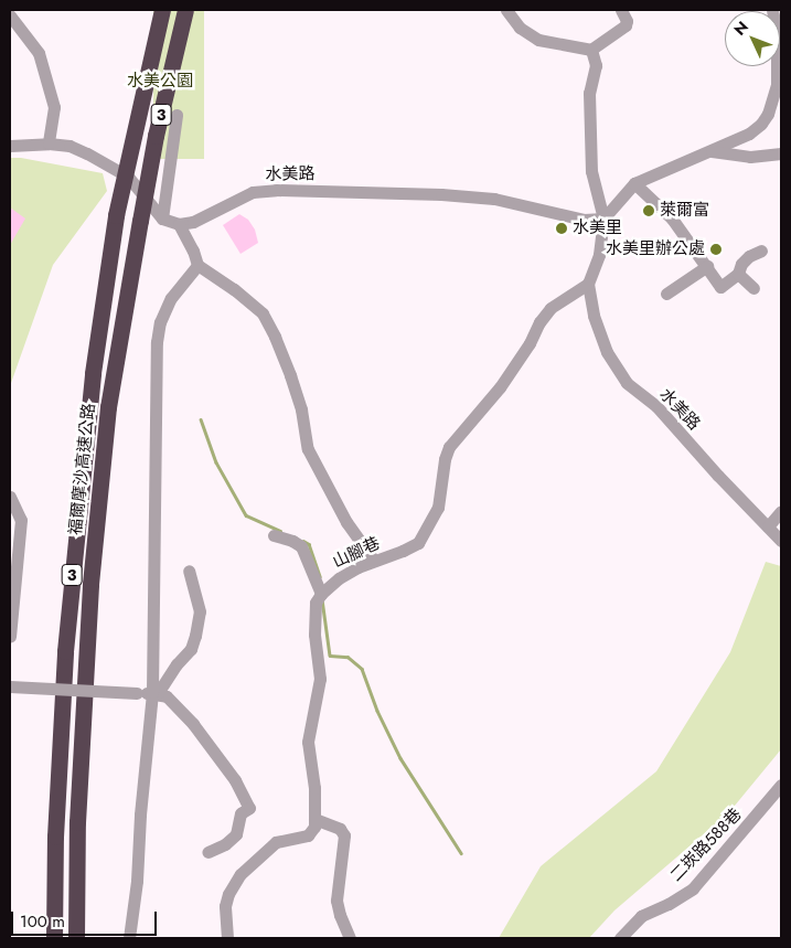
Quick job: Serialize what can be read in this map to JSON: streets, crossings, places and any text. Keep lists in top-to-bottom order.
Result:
{
  "streets": {
    "highway": ["3", "福爾摩沙高速公路"],
    "street": ["水美路", "山腳巷", "二崁路588巷"]
  },
  "crossings": [
    ["水美路", "山腳巷"]
  ],
  "parks": ["水美公園"],
  "places": ["萊爾富", "水美里", "水美里辦公處"],
  "scale_bar": "100 m",
  "north": "top left"
}
